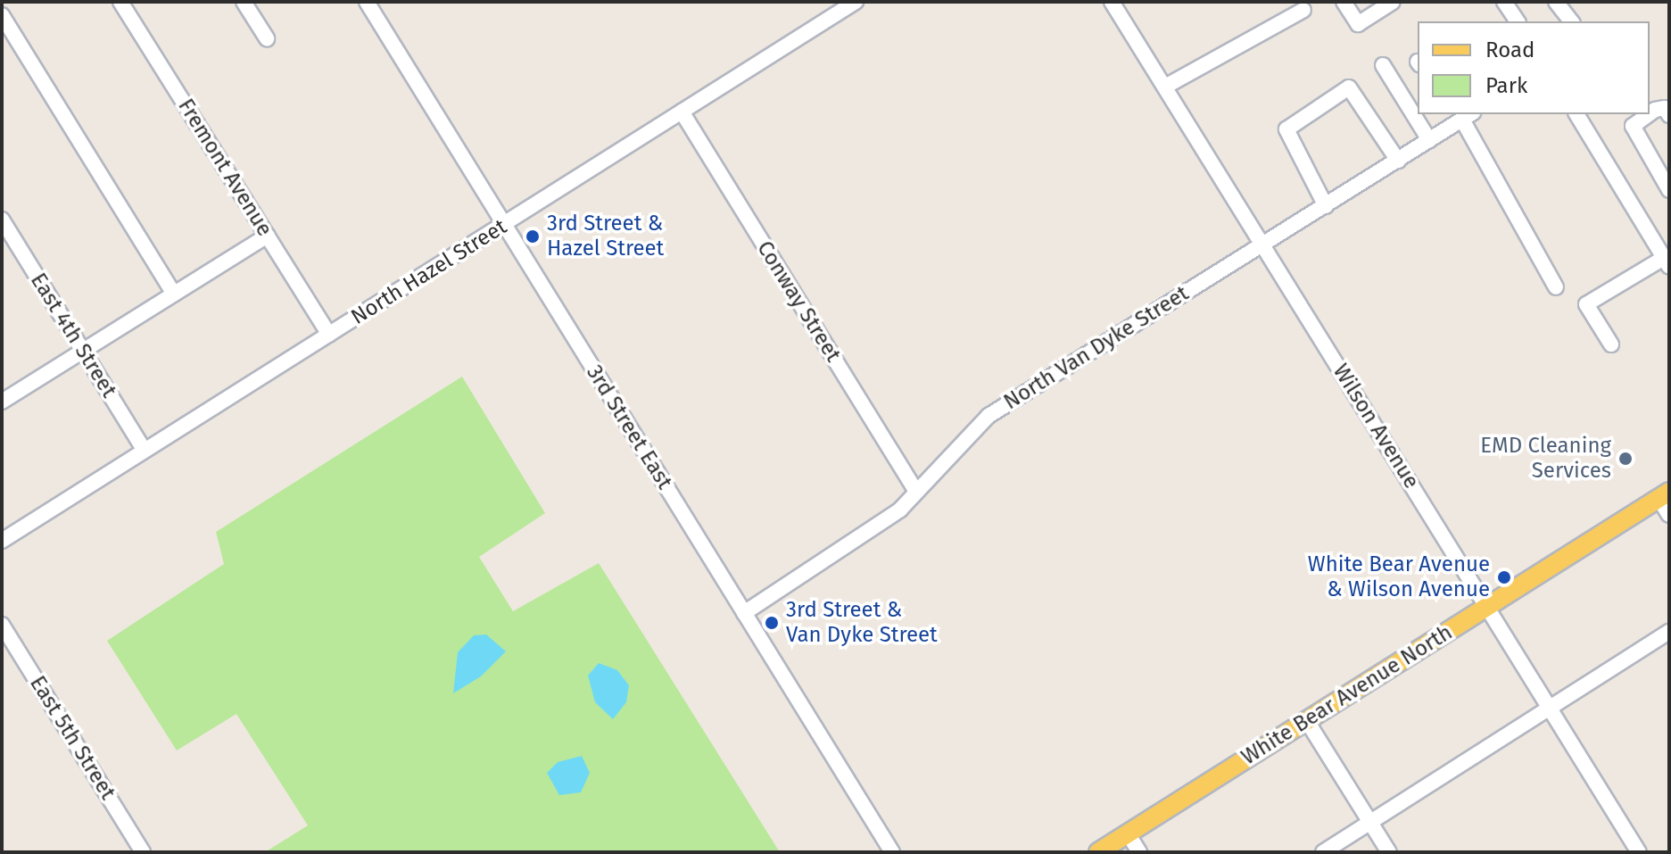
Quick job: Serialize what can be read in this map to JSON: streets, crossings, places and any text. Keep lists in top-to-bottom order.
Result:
{
  "streets": {
    "main road": ["White Bear Avenue North"],
    "street": [
      "Fremont Avenue",
      "North Hazel Street",
      "Conway Street",
      "East 4th Street",
      "North Van Dyke Street",
      "Wilson Avenue",
      "3rd Street East",
      "East 5th Street"
    ]
  },
  "crossings": [
    ["Fremont Avenue", "North Hazel Street"],
    ["North Hazel Street", "Conway Street"],
    ["North Hazel Street", "East 4th Street"],
    ["North Hazel Street", "3rd Street East"],
    ["Conway Street", "North Van Dyke Street"],
    ["North Van Dyke Street", "Wilson Avenue"],
    ["North Van Dyke Street", "3rd Street East"],
    ["Wilson Avenue", "White Bear Avenue North"]
  ],
  "places": [
    "3rd Street & Hazel Street",
    "EMD Cleaning Services",
    "White Bear Avenue & Wilson Avenue",
    "3rd Street & Van Dyke Street"
  ],
  "legend": ["Road", "Park"]
}
